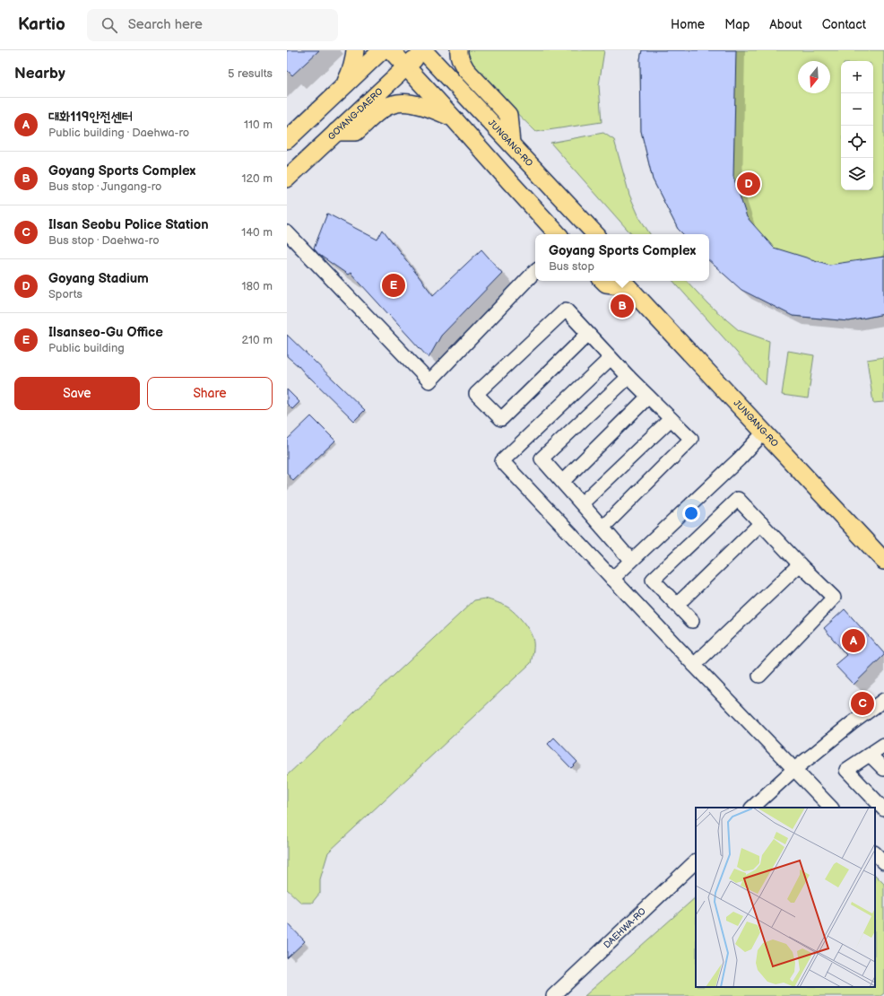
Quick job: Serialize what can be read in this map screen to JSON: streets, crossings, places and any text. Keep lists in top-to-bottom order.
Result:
{
  "streets": {
    "main road": ["GOYANG-DAERO", "JUNGANG-RO"],
    "street": ["DAEHWA-RO"]
  },
  "crossings": [
    ["GOYANG-DAERO", "JUNGANG-RO"]
  ],
  "north": "bottom",
  "page": {
    "header": "Kartio",
    "search": "Search here",
    "nav": [
      "Home",
      "Map",
      "About",
      "Contact"
    ],
    "heading": ["Nearby", "5 results"],
    "map_buttons": ["+", "−"],
    "list": [
      {
        "mark": "A",
        "name": "대화119안전센터",
        "note": "Public building · Daehwa-ro",
        "value": "110 m"
      },
      {
        "mark": "B",
        "name": "Goyang Sports Complex",
        "note": "Bus stop · Jungang-ro",
        "value": "120 m"
      },
      {
        "mark": "C",
        "name": "Ilsan Seobu Police Station",
        "note": "Bus stop · Daehwa-ro",
        "value": "140 m"
      },
      {
        "mark": "D",
        "name": "Goyang Stadium",
        "note": "Sports",
        "value": "180 m"
      },
      {
        "mark": "E",
        "name": "Ilsanseo-Gu Office",
        "note": "Public building",
        "value": "210 m"
      }
    ],
    "pins": [
      "D",
      "E",
      "B",
      "A",
      "C"
    ],
    "popup": ["Goyang Sports Complex", "Bus stop"],
    "buttons": ["Save", "Share"]
  }
}
